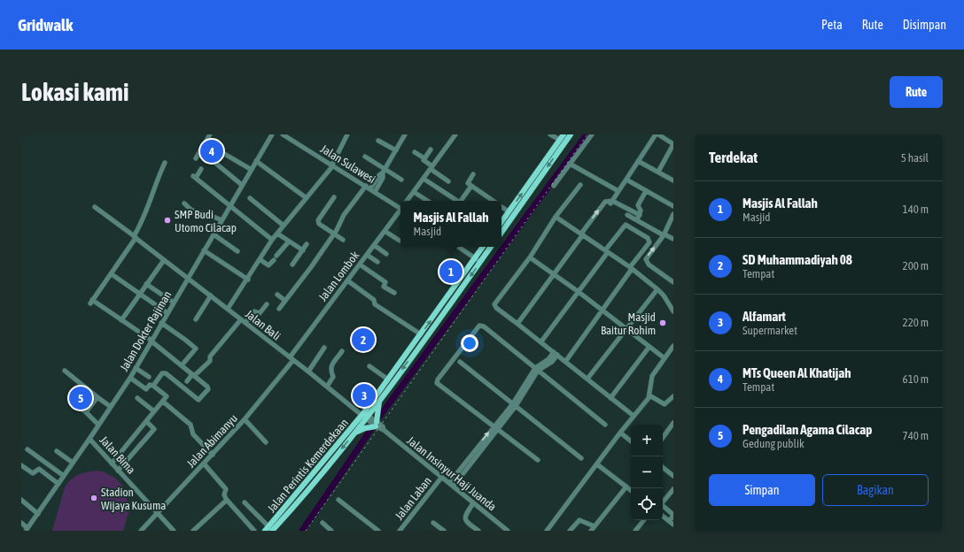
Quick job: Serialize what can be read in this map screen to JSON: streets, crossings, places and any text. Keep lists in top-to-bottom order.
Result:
{
  "streets": {
    "main road": ["Jalan Perintis Kemerdekaan"],
    "street": [
      "Jalan Sulawesi",
      "Jalan Lombok",
      "Jalan Bali",
      "Jalan Dokter Rajiman",
      "Jalan Abimanyu",
      "Jalan Bima",
      "Jalan Insinyur Haji Juanda",
      "Jalan Laban"
    ]
  },
  "crossings": [
    ["Jalan Lombok", "Jalan Bali"],
    ["Jalan Lombok", "Jalan Abimanyu"],
    ["Jalan Bali", "Jalan Dokter Rajiman"],
    ["Jalan Bali", "Jalan Abimanyu"],
    ["Jalan Bali", "Jalan Perintis Kemerdekaan"],
    ["Jalan Bali", "Jalan Insinyur Haji Juanda"],
    ["Jalan Dokter Rajiman", "Jalan Bima"],
    ["Jalan Abimanyu", "Jalan Bima"],
    ["Jalan Perintis Kemerdekaan", "Jalan Insinyur Haji Juanda"],
    ["Jalan Insinyur Haji Juanda", "Jalan Laban"]
  ],
  "places": ["SMP Budi Utomo Cilacap", "Masjid Baitur Rohim", "Stadion Wijaya Kusuma"],
  "page": {
    "header": "Gridwalk",
    "nav": ["Peta", "Rute", "Disimpan"],
    "buttons": [
      "Rute",
      ["Simpan", "Bagikan"]
    ],
    "title": "Lokasi kami",
    "heading": ["Terdekat", "5 hasil"],
    "pins": [
      "4",
      "1",
      "2",
      "3",
      "5"
    ],
    "list": [
      {
        "mark": "1",
        "name": "Masjis Al Fallah",
        "note": "Masjid",
        "value": "140 m"
      },
      {
        "mark": "2",
        "name": "SD Muhammadiyah 08",
        "note": "Tempat",
        "value": "200 m"
      },
      {
        "mark": "3",
        "name": "Alfamart",
        "note": "Supermarket",
        "value": "220 m"
      },
      {
        "mark": "4",
        "name": "MTs Queen Al Khatijah",
        "note": "Tempat",
        "value": "610 m"
      },
      {
        "mark": "5",
        "name": "Pengadilan Agama Cilacap",
        "note": "Gedung publik",
        "value": "740 m"
      }
    ],
    "popup": ["Masjis Al Fallah", "Masjid"],
    "map_buttons": ["+", "−"]
  }
}
